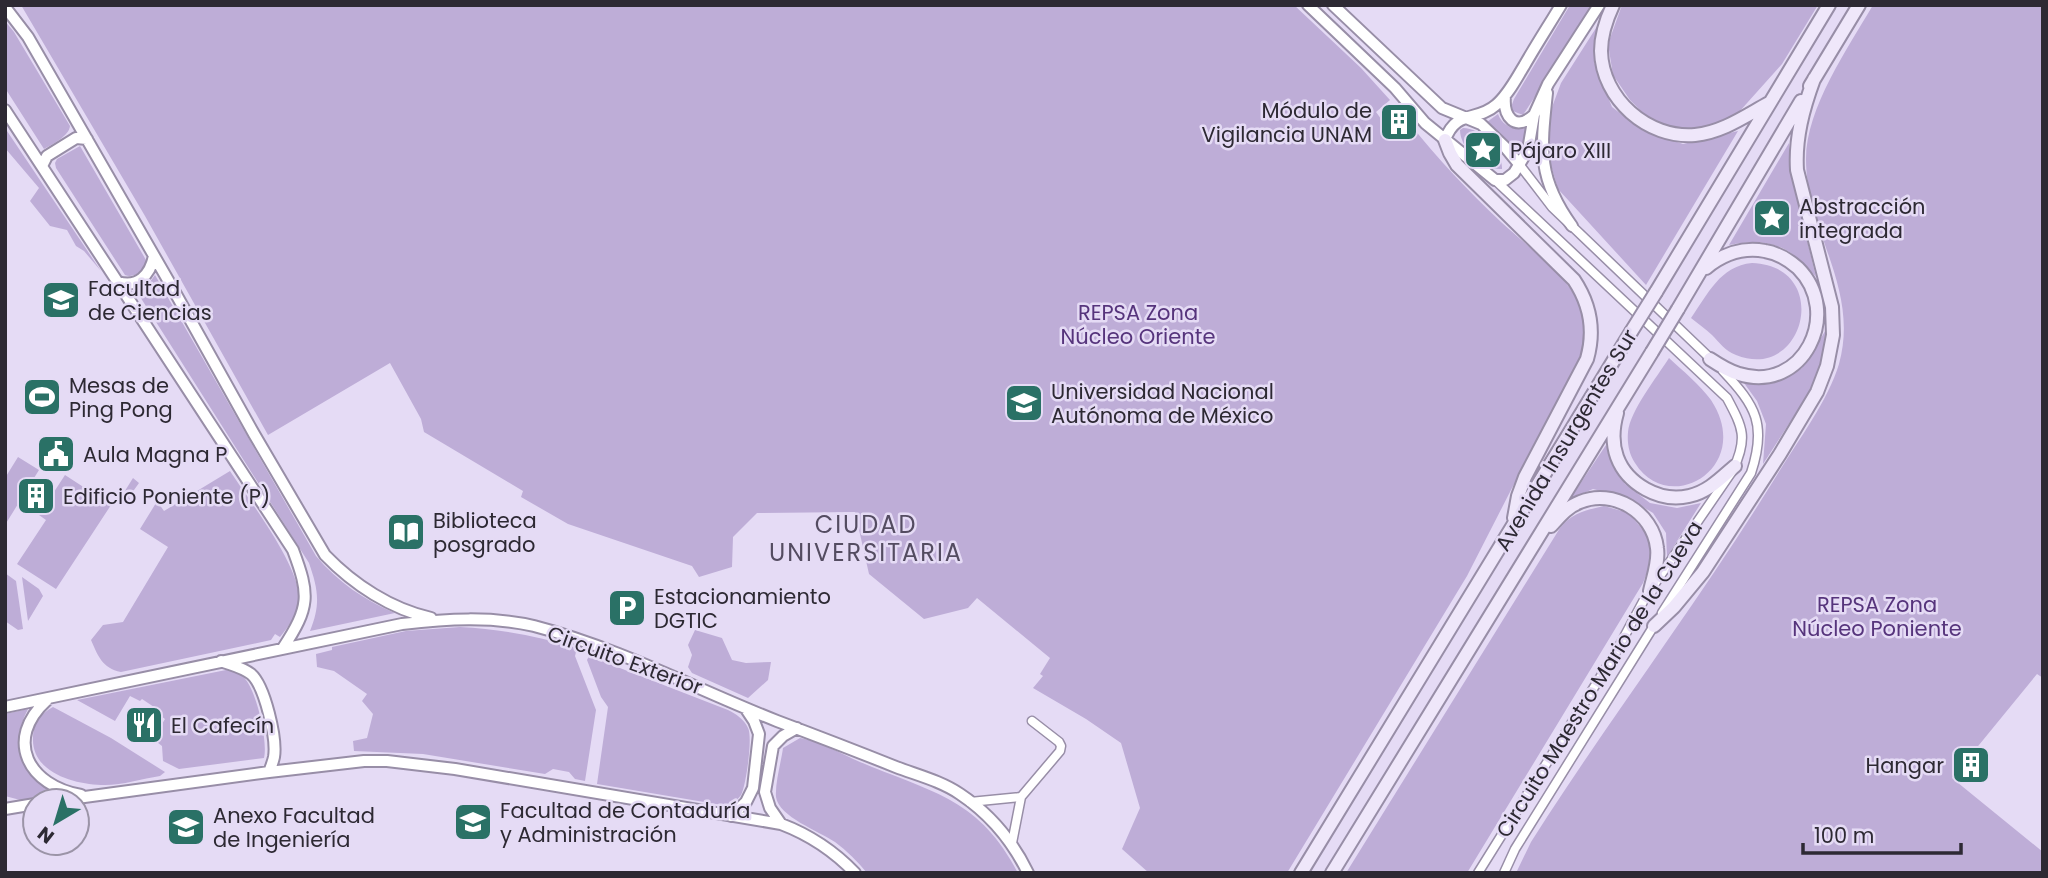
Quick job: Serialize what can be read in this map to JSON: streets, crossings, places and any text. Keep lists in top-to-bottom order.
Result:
{
  "streets": {
    "main road": ["Avenida Insurgentes Sur"],
    "street": ["Circuito Exterior", "Circuito Maestro Mario de la Cueva"]
  },
  "districts": ["CIUDAD UNIVERSITARIA"],
  "parks": ["REPSA Zona Núcleo Oriente", "REPSA Zona Núcleo Poniente"],
  "places": {
    "building": ["Módulo de Vigilancia UNAM", "Edificio Poniente (P)", "Hangar"],
    "place": ["Pájaro XIII", "Abstracción integrada"],
    "school or university": [
      "Facultad de Ciencias",
      "Universidad Nacional Autónoma de México",
      "Facultad de Contaduría y Administración",
      "Anexo Facultad de Ingeniería"
    ],
    "sports": ["Mesas de Ping Pong"],
    "public building": ["Aula Magna P"],
    "library": ["Biblioteca posgrado"],
    "parking": ["Estacionamiento DGTIC"],
    "restaurant": ["El Cafecín"]
  },
  "scale_bar": "100 m",
  "north": "bottom left"
}
